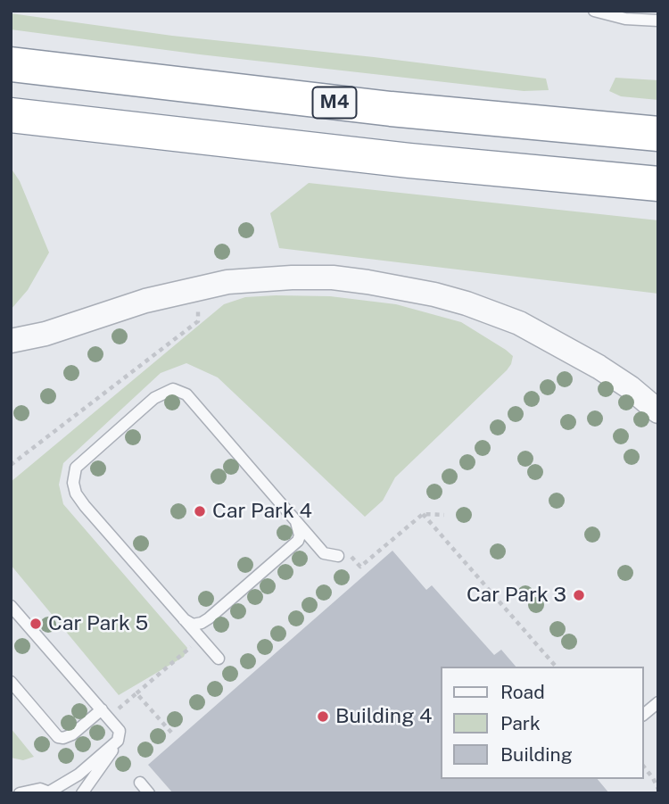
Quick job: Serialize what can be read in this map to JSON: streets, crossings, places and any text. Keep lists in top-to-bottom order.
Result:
{
  "streets": {
    "highway": ["M4"]
  },
  "places": [
    "Car Park 4",
    "Car Park 3",
    "Car Park 5",
    "Building 4"
  ],
  "legend": ["Road", "Park", "Building"]
}
